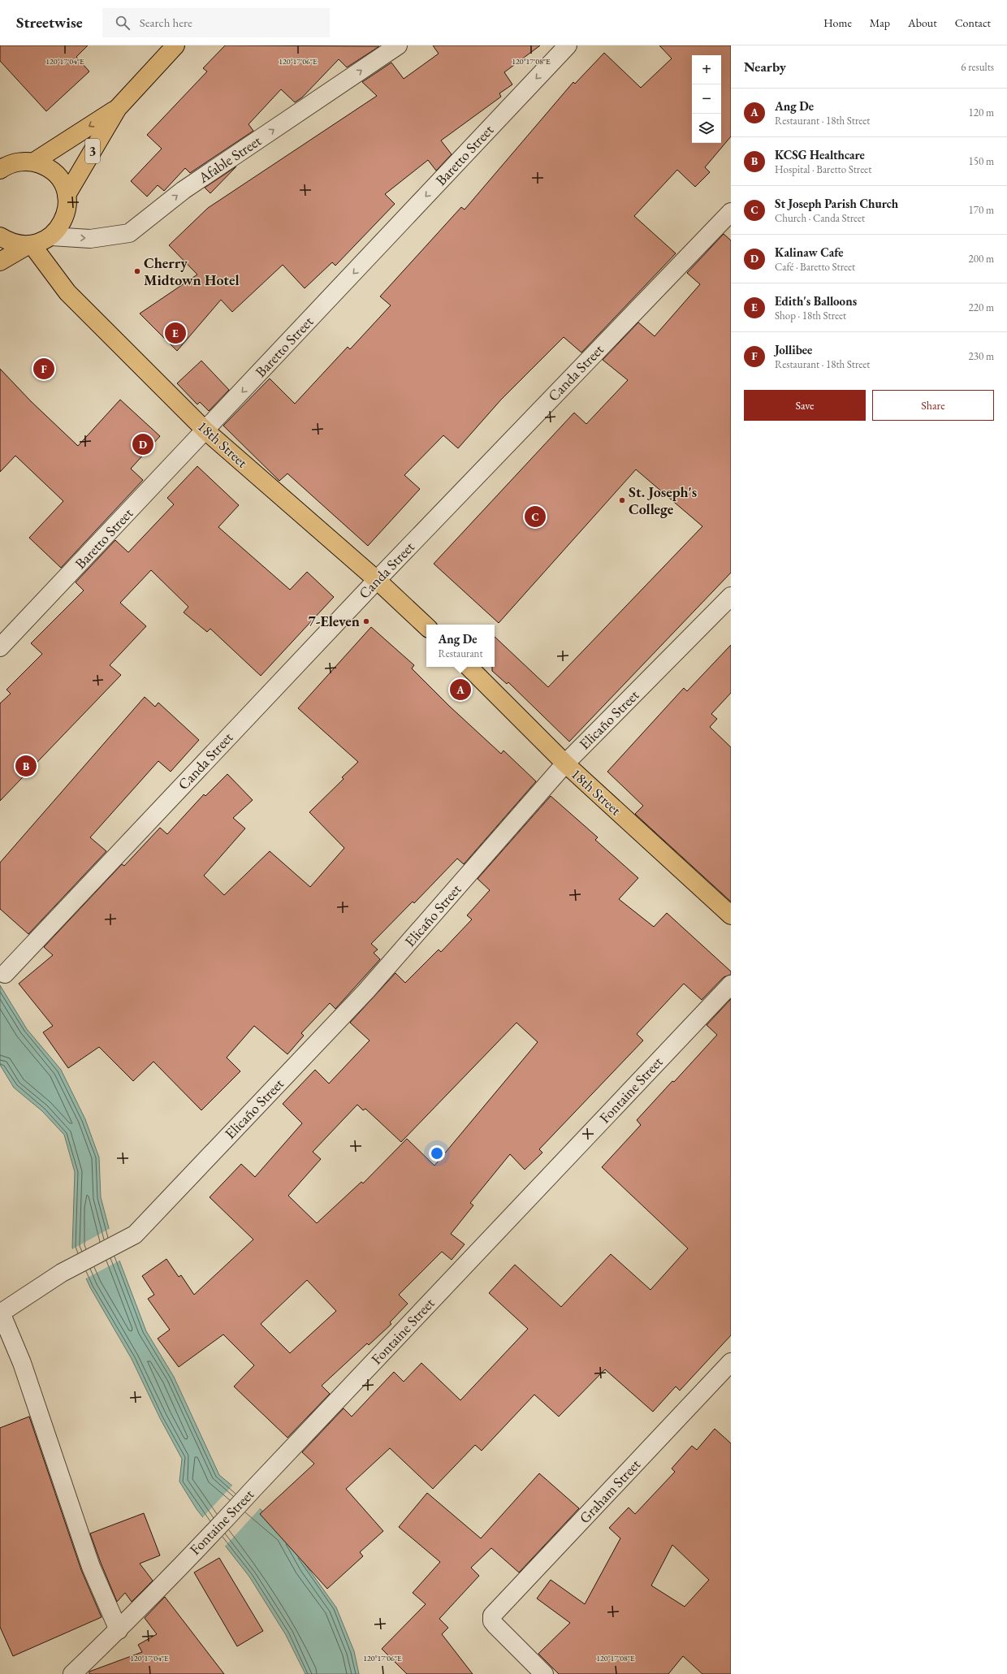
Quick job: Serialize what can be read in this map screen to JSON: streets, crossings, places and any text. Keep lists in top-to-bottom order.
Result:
{
  "streets": {
    "main road": ["3", "18th Street"],
    "street": [
      "Baretto Street",
      "Afable Street",
      "Canda Street",
      "Elicaño Street",
      "Fontaine Street",
      "Graham Street"
    ]
  },
  "crossings": [
    ["3", "Afable Street"],
    ["3", "18th Street"],
    ["Baretto Street", "18th Street"],
    ["Canda Street", "18th Street"],
    ["18th Street", "Elicaño Street"]
  ],
  "one_way": ["Baretto Street", "Afable Street"],
  "places": ["Cherry Midtown Hotel", "St. Joseph's College", "7-Eleven"],
  "page": {
    "header": "Streetwise",
    "search": "Search here",
    "nav": [
      "Home",
      "Map",
      "About",
      "Contact"
    ],
    "heading": ["Nearby", "6 results"],
    "map_buttons": ["+", "−"],
    "list": [
      {
        "mark": "A",
        "name": "Ang De",
        "note": "Restaurant · 18th Street",
        "value": "120 m"
      },
      {
        "mark": "B",
        "name": "KCSG Healthcare",
        "note": "Hospital · Baretto Street",
        "value": "150 m"
      },
      {
        "mark": "C",
        "name": "St Joseph Parish Church",
        "note": "Church · Canda Street",
        "value": "170 m"
      },
      {
        "mark": "D",
        "name": "Kalinaw Cafe",
        "note": "Café · Baretto Street",
        "value": "200 m"
      },
      {
        "mark": "E",
        "name": "Edith's Balloons",
        "note": "Shop · 18th Street",
        "value": "220 m"
      },
      {
        "mark": "F",
        "name": "Jollibee",
        "note": "Restaurant · 18th Street",
        "value": "230 m"
      }
    ],
    "pins": [
      "E",
      "F",
      "D",
      "C",
      "A",
      "B"
    ],
    "buttons": ["Save", "Share"],
    "popup": ["Ang De", "Restaurant"]
  },
  "coordinates": ["120°17'04\"E", "120°17'06\"E", "120°17'08\"E"]
}
